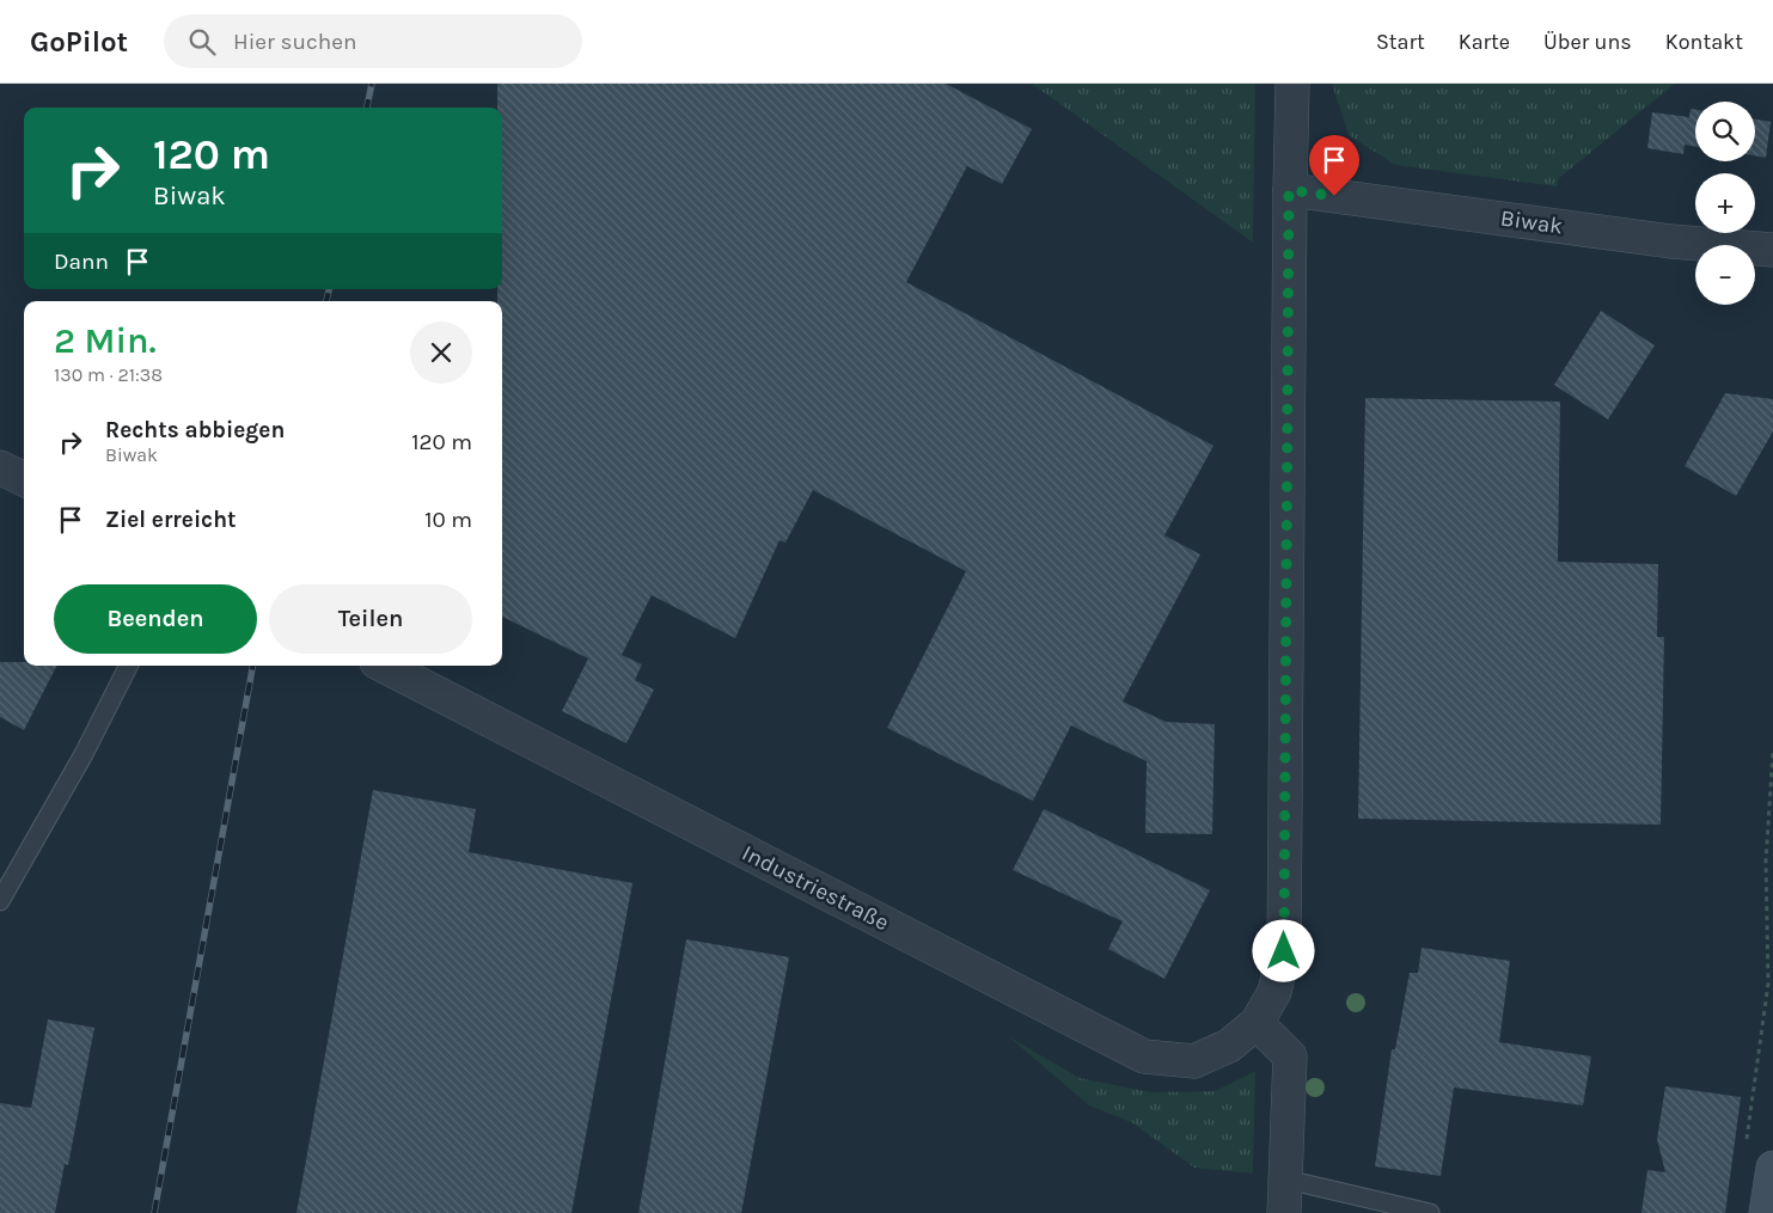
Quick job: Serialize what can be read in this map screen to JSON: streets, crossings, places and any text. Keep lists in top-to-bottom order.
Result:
{
  "streets": {
    "street": ["Biwak", "Industriestraße"]
  },
  "crossings": [
    ["Biwak", "Industriestraße"]
  ],
  "page": {
    "header": "GoPilot",
    "search": "Hier suchen",
    "nav": [
      "Start",
      "Karte",
      "Über uns",
      "Kontakt"
    ],
    "map_buttons": ["+", "−"],
    "turn": ["120 m", "Biwak"],
    "then": "Dann",
    "heading": ["2 Min.", "130 m · 21:38"],
    "list": [
      {
        "name": "Rechts abbiegen",
        "note": "Biwak",
        "value": "120 m"
      },
      {
        "name": "Ziel erreicht",
        "value": "10 m"
      }
    ],
    "buttons": ["Beenden", "Teilen"]
  }
}
